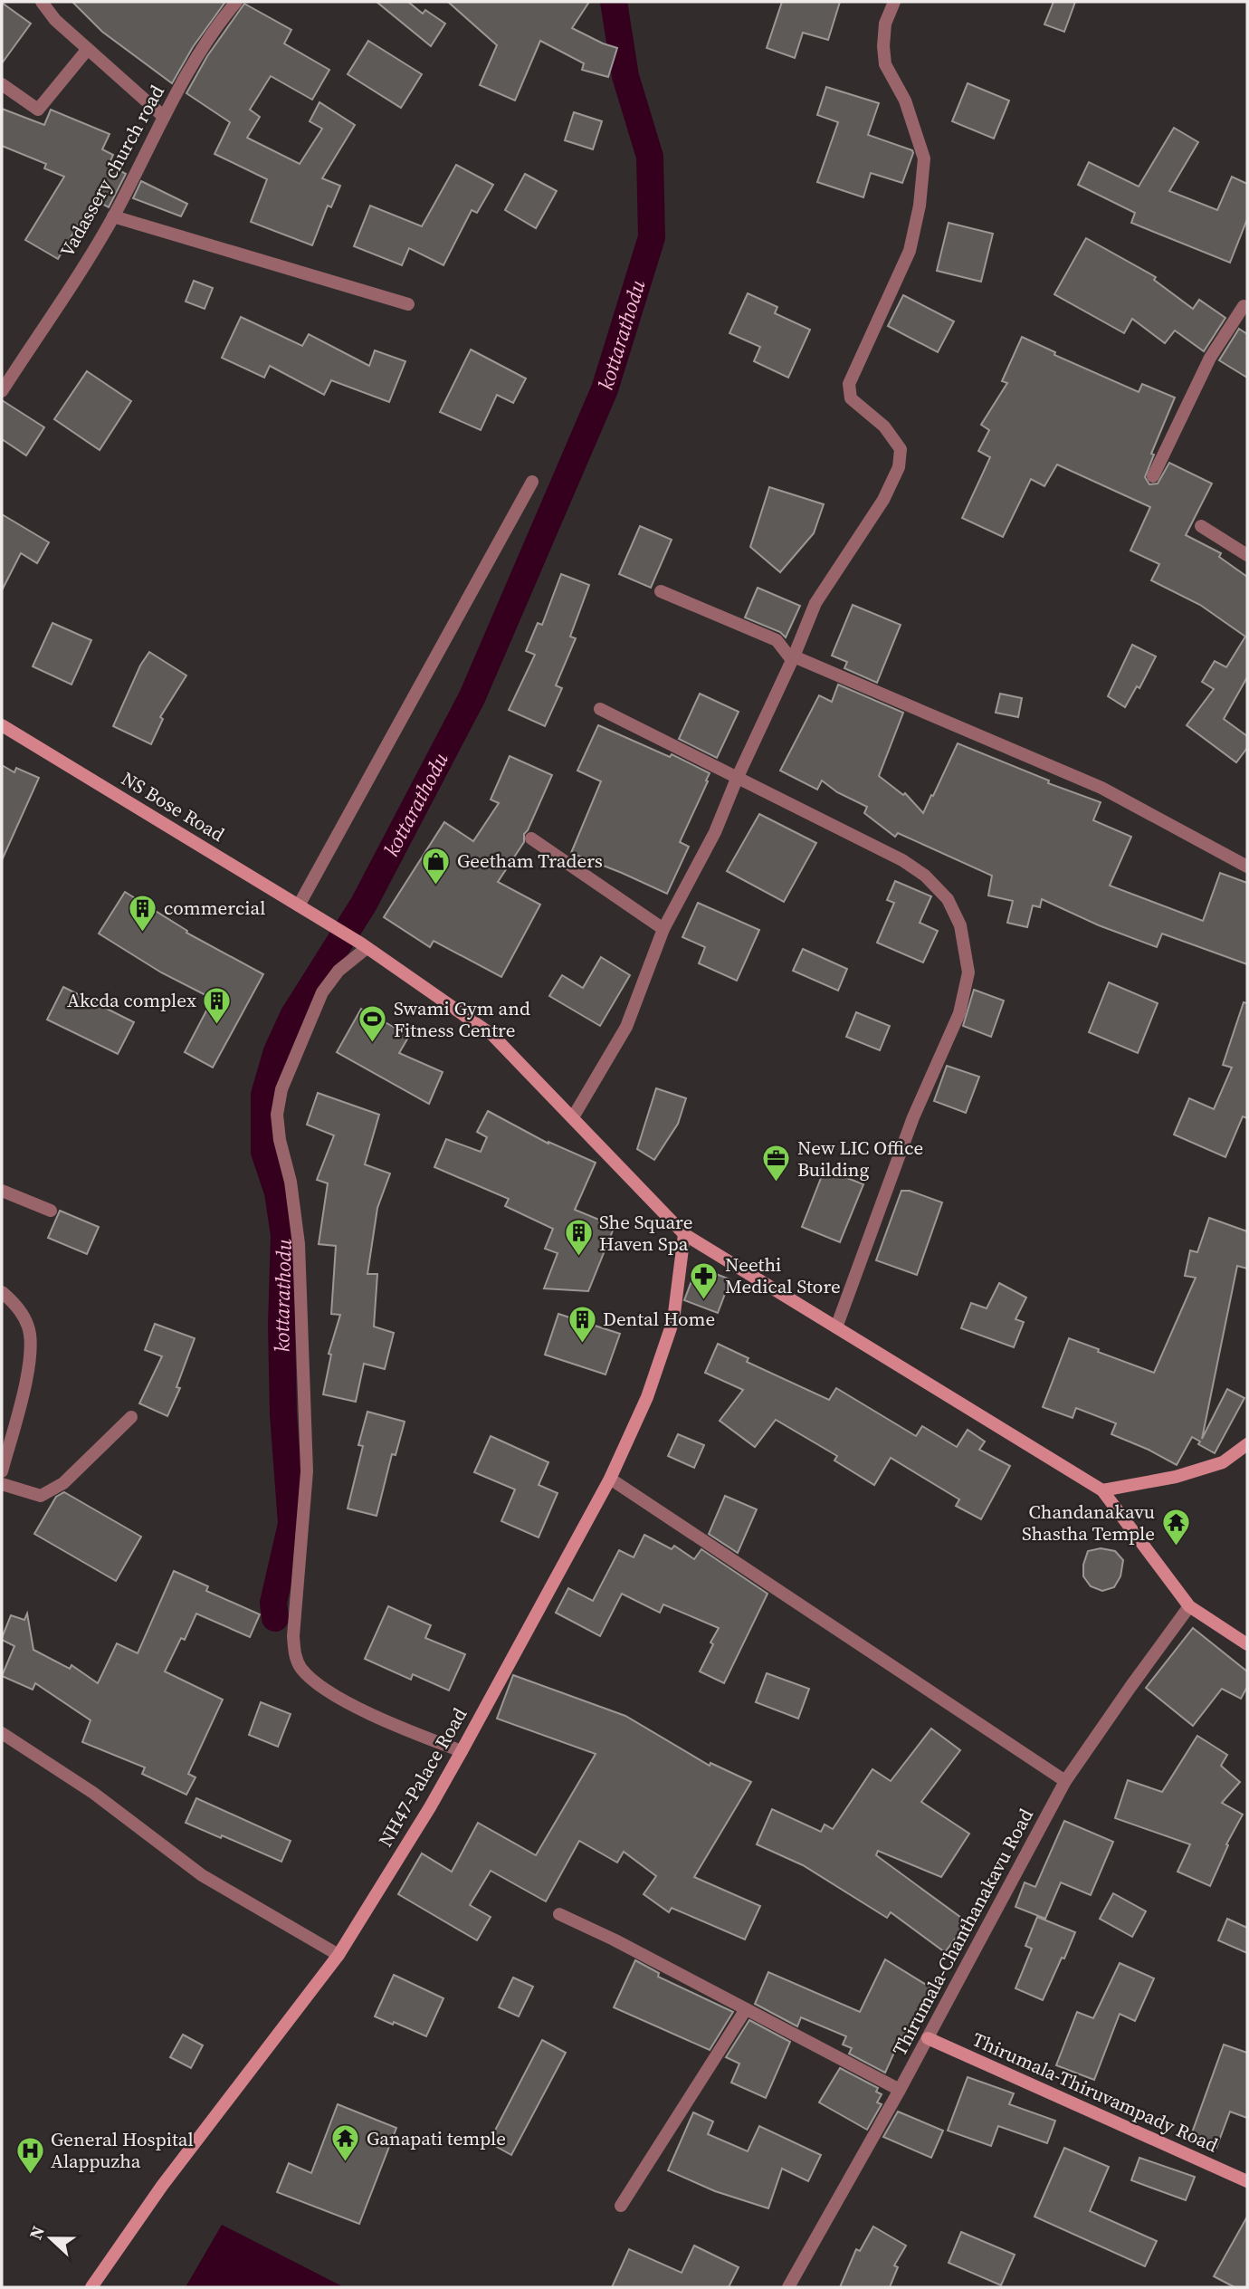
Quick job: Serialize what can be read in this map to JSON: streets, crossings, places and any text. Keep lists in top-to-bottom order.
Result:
{
  "streets": {
    "main road": ["NS Bose Road", "NH47-Palace Road", "Thirumala-Thiruvampady Road"],
    "street": ["Vadassery church road", "Thirumala-Chanthanakavu Road"]
  },
  "crossings": [
    ["NS Bose Road", "NH47-Palace Road"],
    ["Thirumala-Chanthanakavu Road", "Thirumala-Thiruvampady Road"]
  ],
  "water": ["kottarathodu"],
  "places": {
    "shop": ["Geetham Traders"],
    "building": [
      "commercial",
      "Akcda complex",
      "She Square Haven Spa",
      "Dental Home"
    ],
    "sports": ["Swami Gym and Fitness Centre"],
    "office": ["New LIC Office Building"],
    "pharmacy": ["Neethi Medical Store"],
    "temple": ["Chandanakavu Shastha Temple", "Ganapati temple"],
    "hospital": ["General Hospital Alappuzha"]
  },
  "north": "left"
}
